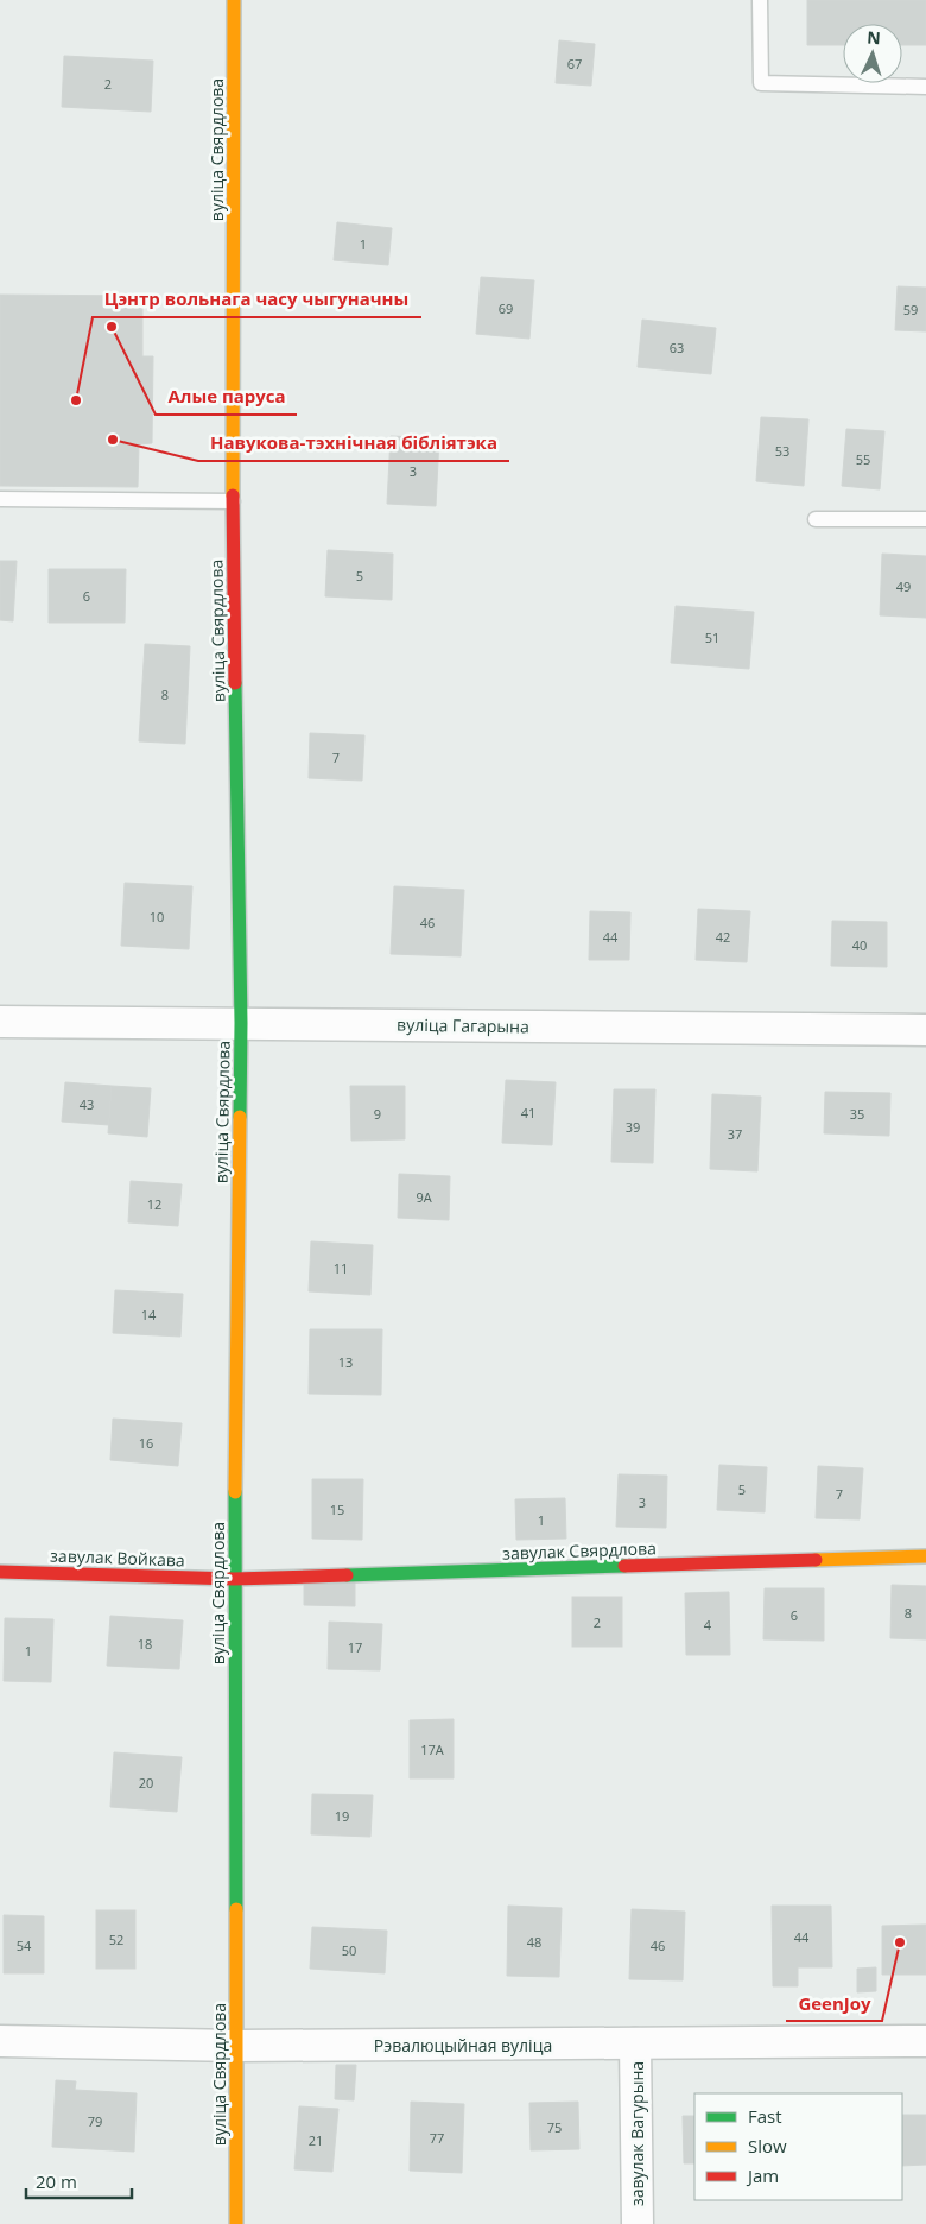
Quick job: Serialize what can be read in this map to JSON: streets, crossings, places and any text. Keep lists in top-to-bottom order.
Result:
{
  "streets": {
    "main road": ["вуліца Свярдлова", "завулак Свярдлова", "завулак Войкава"],
    "street": ["вуліца Гагарына", "Рэвалюцыйная вуліца", "завулак Вагурына"]
  },
  "crossings": [
    ["вуліца Свярдлова", "вуліца Гагарына"],
    ["вуліца Свярдлова", "завулак Свярдлова"],
    ["вуліца Свярдлова", "завулак Войкава"],
    ["вуліца Свярдлова", "Рэвалюцыйная вуліца"],
    ["завулак Свярдлова", "завулак Войкава"],
    ["Рэвалюцыйная вуліца", "завулак Вагурына"]
  ],
  "places": [
    "Алые паруса",
    "Цэнтр вольнага часу чыгуначны",
    "Навукова-тэхнічная бібліятэка",
    "GeenJoy"
  ],
  "house_numbers": [
    "67",
    "2",
    "1",
    "69",
    "59",
    "63",
    "53",
    "55",
    "3",
    "5",
    "49",
    "6",
    "51",
    "8",
    "7",
    "10",
    "46",
    "44",
    "42",
    "40",
    "43",
    "41",
    "9",
    "35",
    "39",
    "37",
    "9А",
    "12",
    "11",
    "14",
    "13",
    "16",
    "5",
    "7",
    "3",
    "15",
    "1",
    "8",
    "6",
    "2",
    "4",
    "18",
    "17",
    "1",
    "17А",
    "20",
    "19",
    "44",
    "52",
    "48",
    "54",
    "46",
    "50",
    "79",
    "75",
    "77",
    "21"
  ],
  "legend": ["Fast", "Slow", "Jam"],
  "scale_bar": "20 m",
  "north": "top"
}
